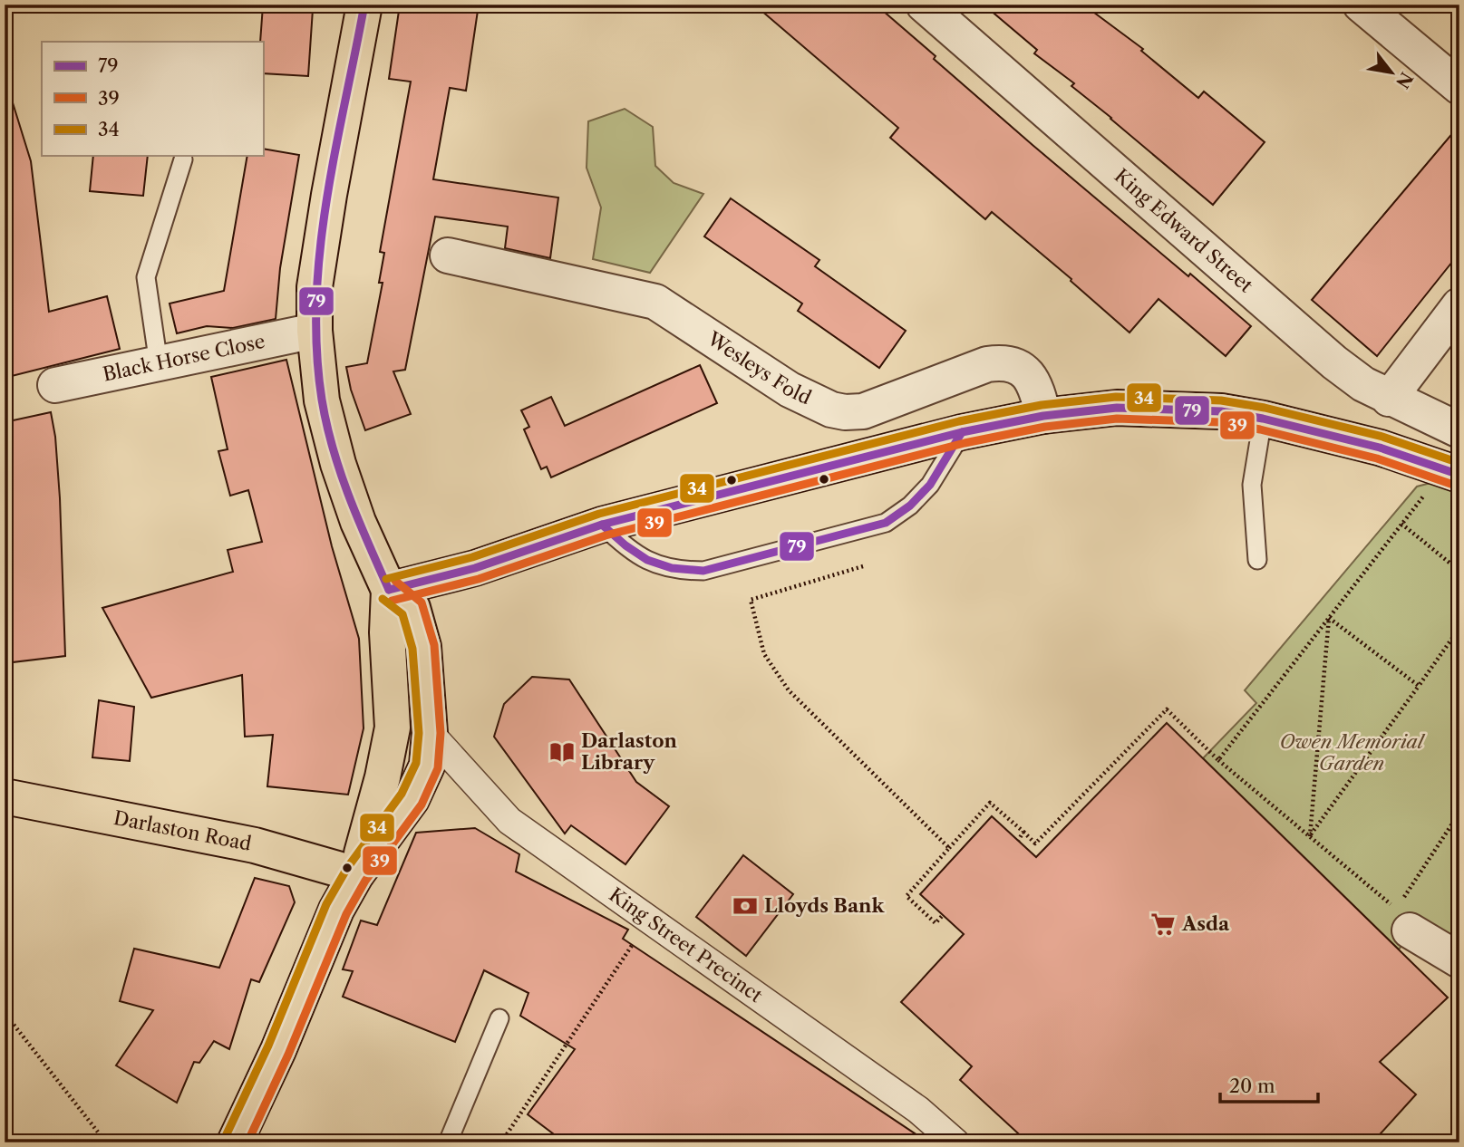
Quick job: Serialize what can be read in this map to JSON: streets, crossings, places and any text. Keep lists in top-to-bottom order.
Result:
{
  "streets": {
    "main road": ["Darlaston Road"],
    "street": [
      "King Edward Street",
      "Black Horse Close",
      "Wesleys Fold",
      "King Street Precinct"
    ]
  },
  "parks": ["Owen Memorial Garden"],
  "places": {
    "library": ["Darlaston Library"],
    "bank": ["Lloyds Bank"],
    "supermarket": ["Asda"]
  },
  "lines": ["transit line 79", "transit line 34", "transit line 39"],
  "legend": ["79", "39", "34"],
  "scale_bar": "20 m",
  "north": "bottom right"
}
